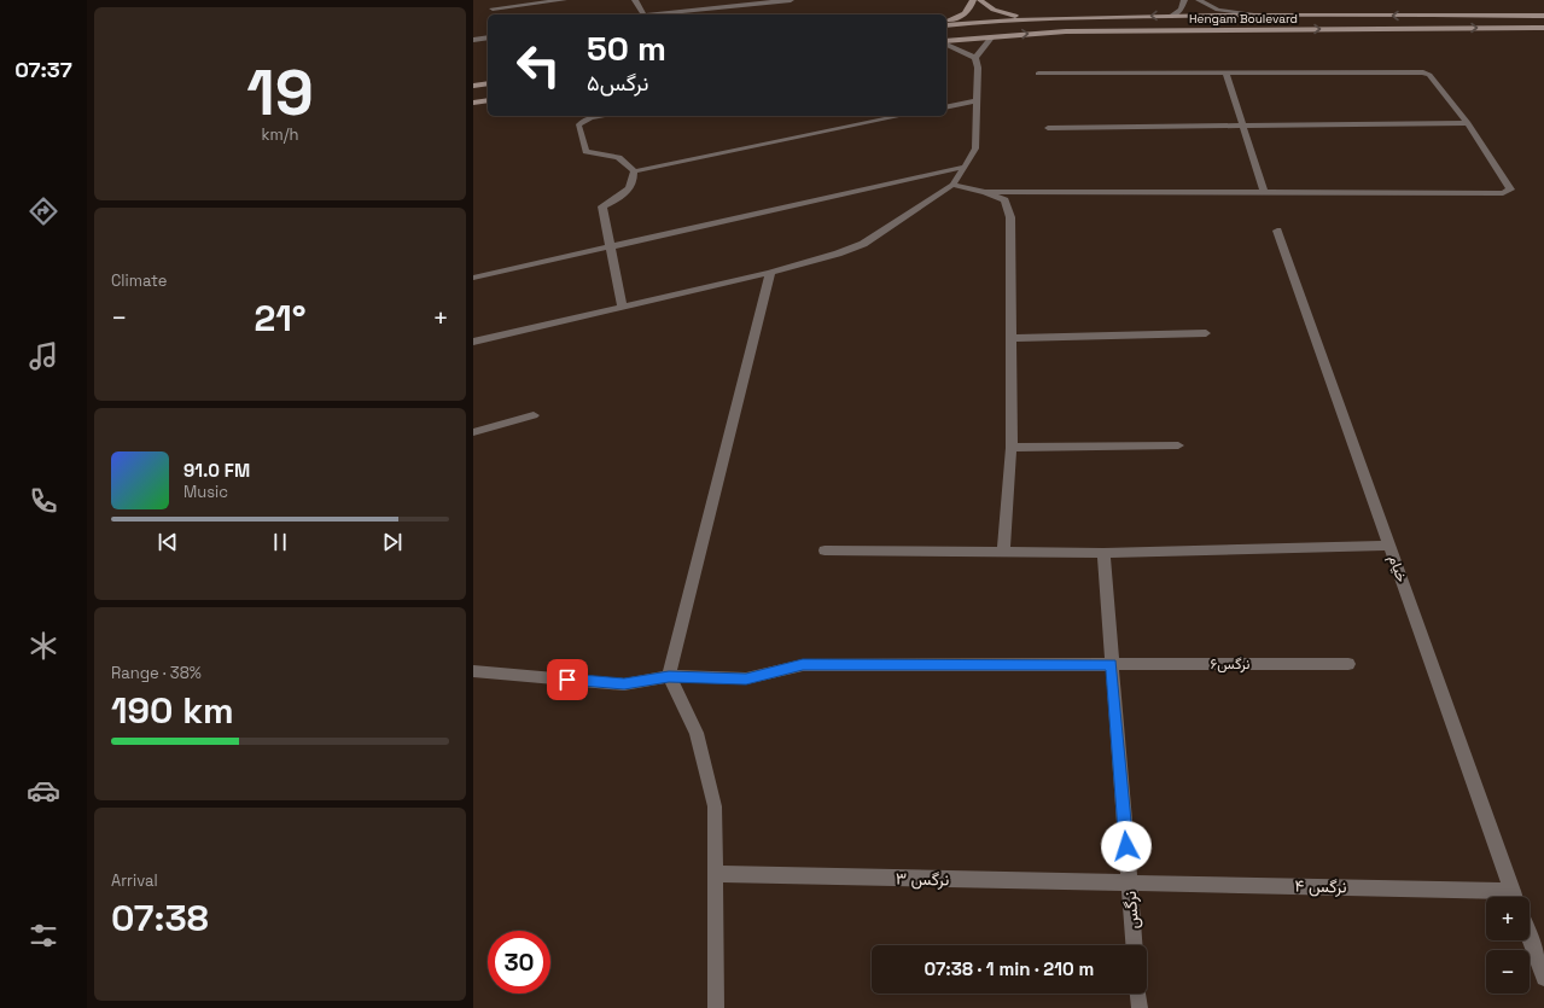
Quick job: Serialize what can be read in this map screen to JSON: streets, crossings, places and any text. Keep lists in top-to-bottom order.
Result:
{
  "streets": {
    "main road": ["Hengam Boulevard"],
    "street": [
      "خیام",
      "نرگس۶",
      "نرگس ۳",
      "نرگس ۴",
      "نرگس"
    ]
  },
  "crossings": [
    ["نرگس۶", "نرگس"],
    ["نرگس ۳", "نرگس ۴"],
    ["نرگس ۳", "نرگس"],
    ["نرگس ۴", "نرگس"]
  ],
  "page": {
    "tabs": "07:37",
    "tile": [
      ["19", "km/h"],
      "Climate",
      ["Range · 38%", "190 km"],
      ["Arrival", "07:38"]
    ],
    "turn": ["50 m", "نرگس۵"],
    "heat": ["−", "21°", "+"],
    "song": ["91.0 FM", "Music"],
    "map_buttons": ["+", "−"],
    "limit": "30",
    "trip": "07:38 · 1 min · 210 m"
  }
}
